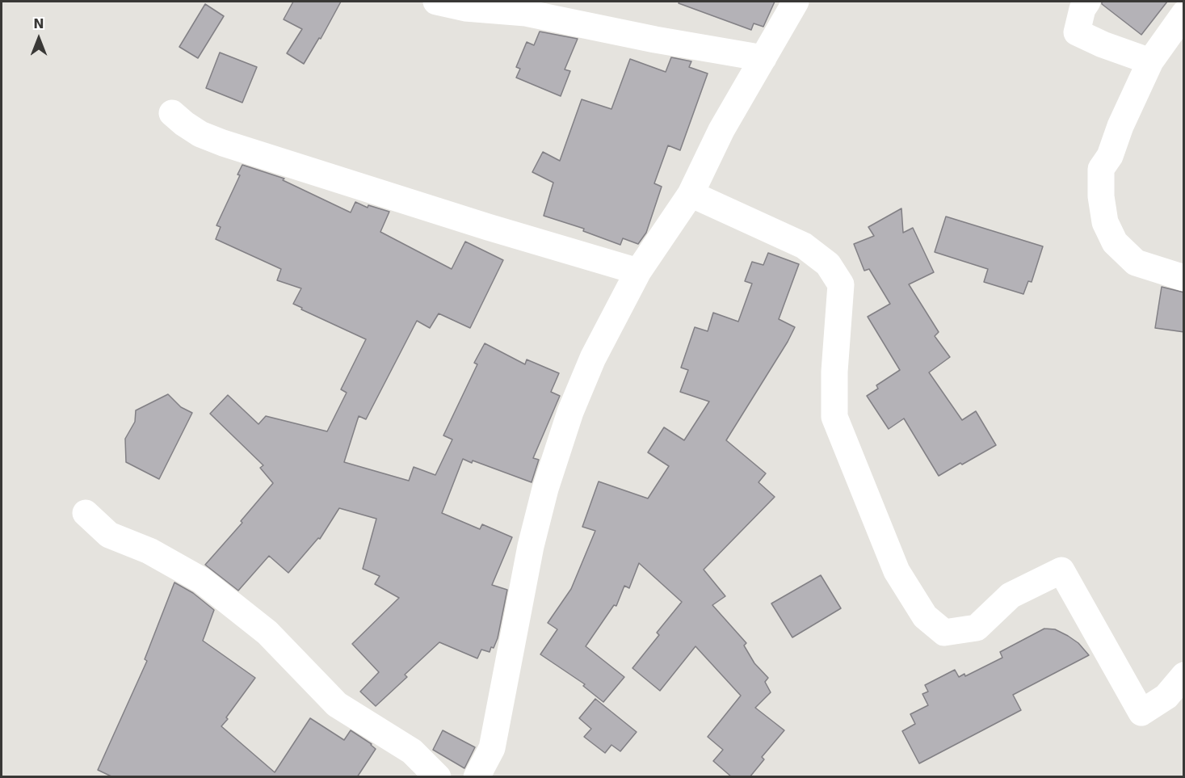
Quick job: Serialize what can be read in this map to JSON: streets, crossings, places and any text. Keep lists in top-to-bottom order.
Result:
{
  "north": "top"
}
